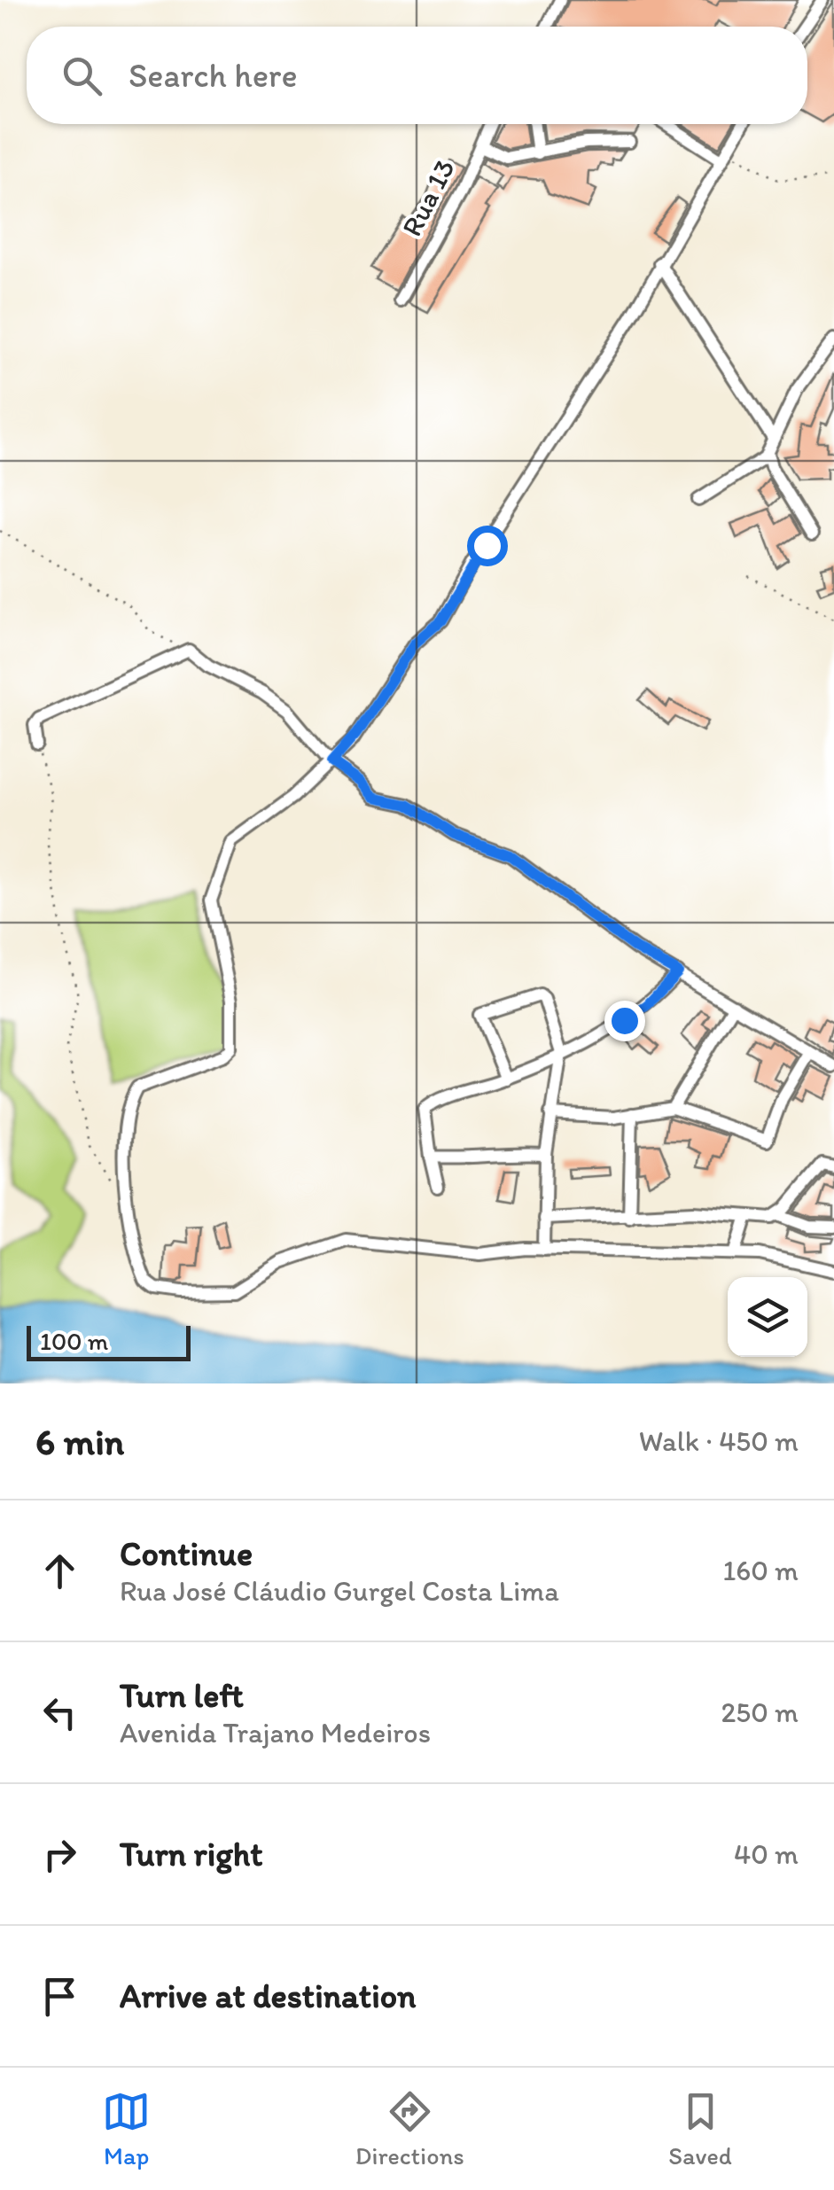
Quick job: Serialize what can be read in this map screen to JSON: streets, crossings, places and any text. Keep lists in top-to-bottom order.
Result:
{
  "streets": {
    "street": ["Rua 13"]
  },
  "scale_bar": "100 m",
  "page": {
    "search": "Search here",
    "scale": "100 m",
    "heading": ["6 min", "Walk · 450 m"],
    "list": [
      ["Continue", "Rua José Cláudio Gurgel Costa Lima", "160 m"],
      ["Turn left", "Avenida Trajano Medeiros", "250 m"],
      ["Turn right", "40 m"],
      "Arrive at destination"
    ],
    "nav": ["Map", "Directions", "Saved"]
  }
}
